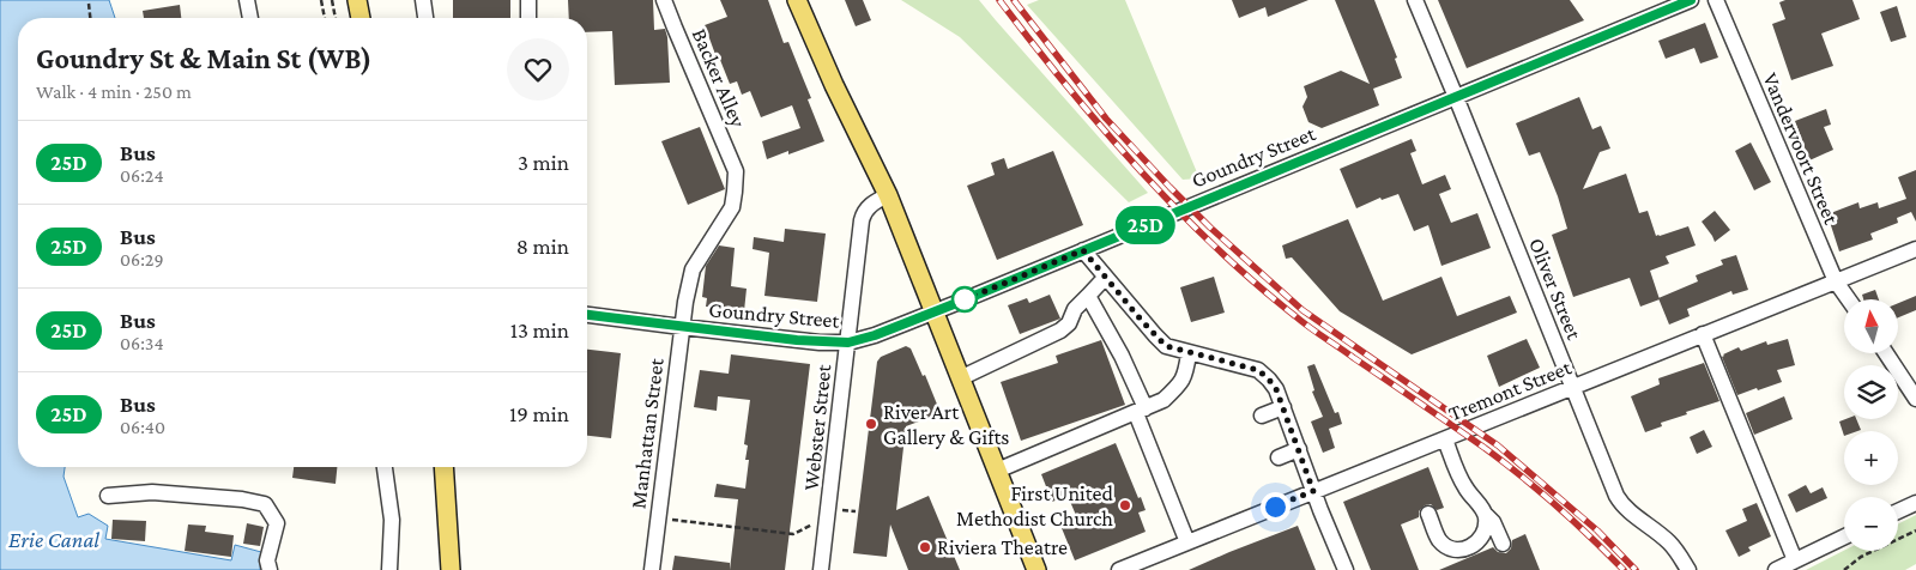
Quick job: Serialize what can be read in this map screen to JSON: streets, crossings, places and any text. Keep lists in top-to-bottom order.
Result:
{
  "streets": {
    "street": [
      "Backer Alley",
      "Vandervoort Street",
      "Goundry Street",
      "Oliver Street",
      "Tremont Street",
      "Webster Street",
      "Manhattan Street"
    ]
  },
  "crossings": [
    ["Backer Alley", "Manhattan Street"],
    ["Vandervoort Street", "Tremont Street"],
    ["Goundry Street", "Oliver Street"],
    ["Goundry Street", "Webster Street"],
    ["Goundry Street", "Manhattan Street"],
    ["Oliver Street", "Tremont Street"]
  ],
  "water": ["Erie Canal"],
  "places": ["River Art Gallery & Gifts", "First United Methodist Church", "Riviera Theatre"],
  "lines": ["bus line 25D"],
  "north": "top",
  "page": {
    "on_map": "25D",
    "heading": ["Goundry St & Main St (WB)", "Walk · 4 min · 250 m"],
    "list": [
      {
        "mark": "25D",
        "name": "Bus",
        "note": "06:24",
        "value": "3 min"
      },
      {
        "mark": "25D",
        "name": "Bus",
        "note": "06:29",
        "value": "8 min"
      },
      {
        "mark": "25D",
        "name": "Bus",
        "note": "06:34",
        "value": "13 min"
      },
      {
        "mark": "25D",
        "name": "Bus",
        "note": "06:40",
        "value": "19 min"
      }
    ],
    "map_buttons": ["+", "−"]
  }
}
